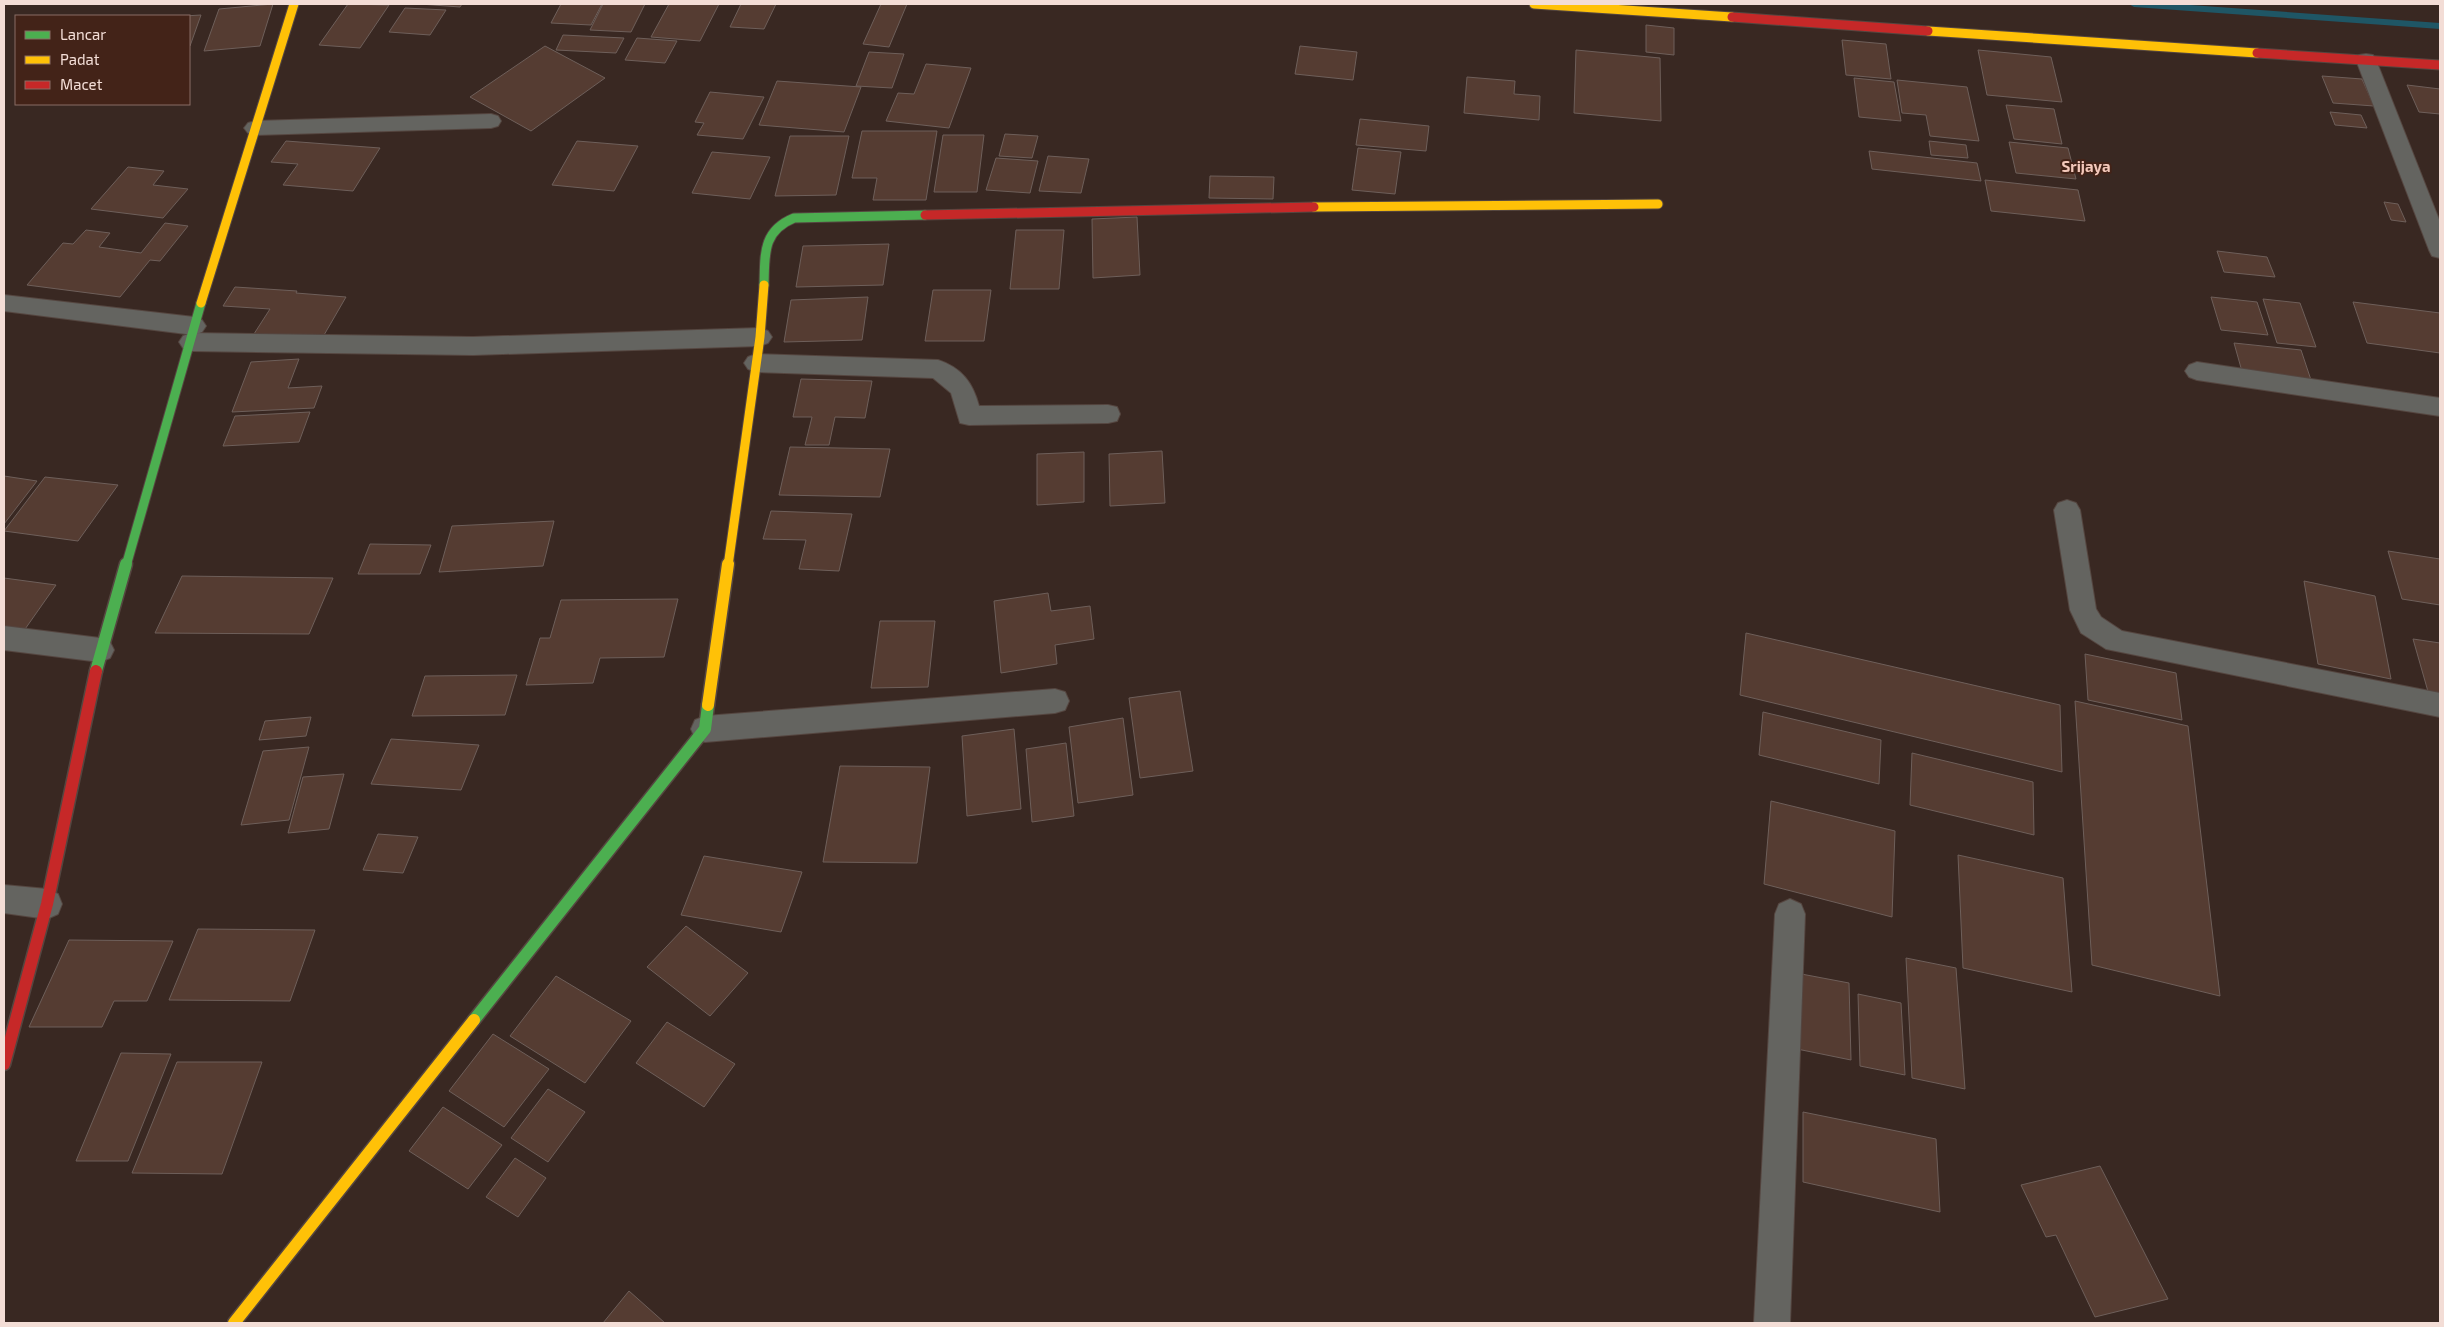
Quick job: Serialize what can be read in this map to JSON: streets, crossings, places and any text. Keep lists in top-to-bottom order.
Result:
{
  "districts": ["Srijaya"],
  "legend": ["Lancar", "Padat", "Macet"]
}
